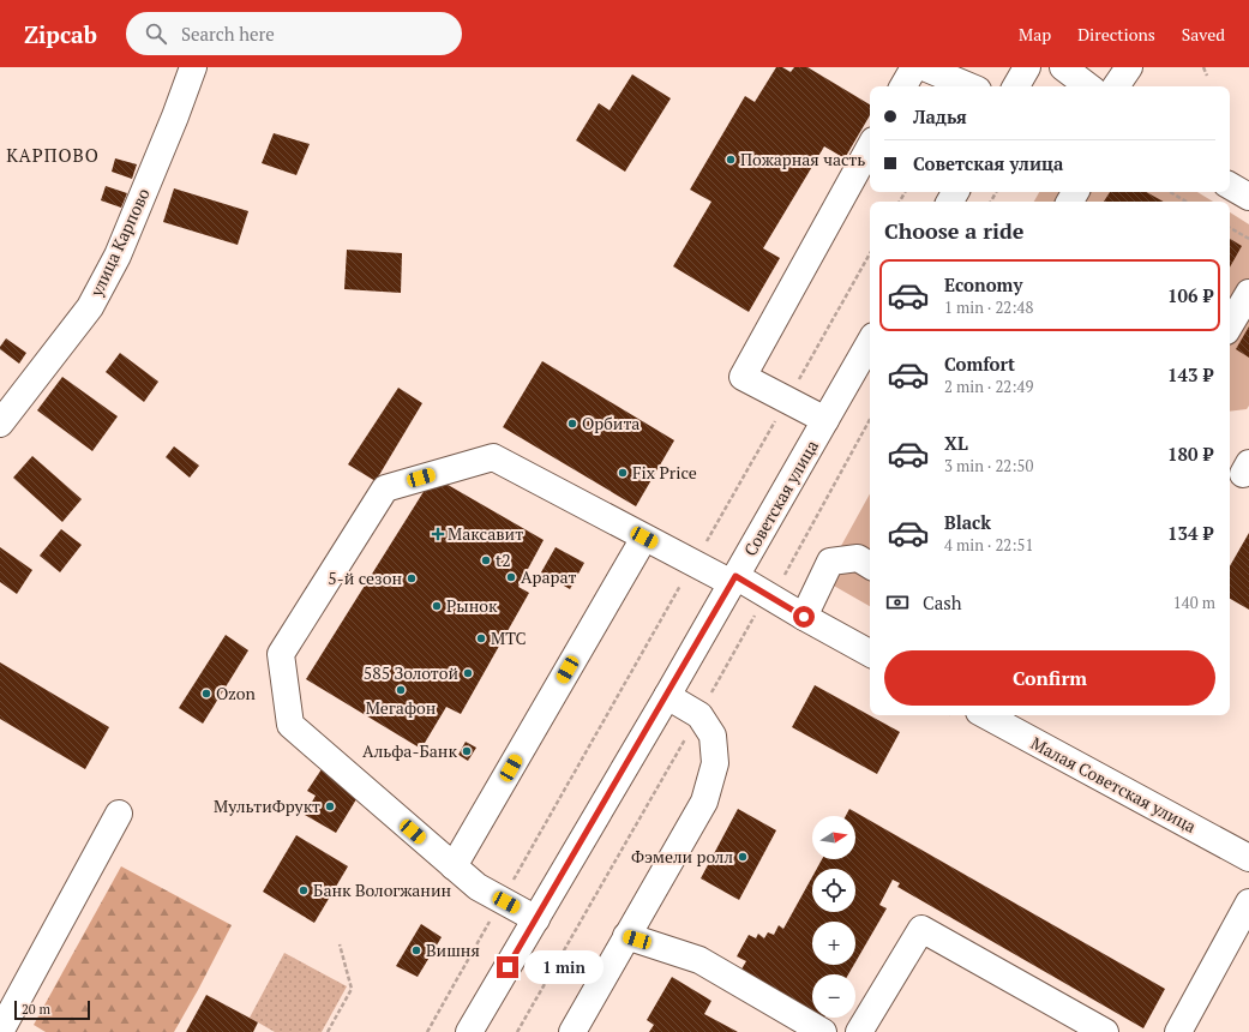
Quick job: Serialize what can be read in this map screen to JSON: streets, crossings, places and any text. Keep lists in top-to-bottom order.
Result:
{
  "streets": {
    "street": ["улица Карпово", "Советская улица", "Малая Советская улица"]
  },
  "districts": ["КАРПОВО"],
  "places": {
    "other": [
      "Пожарная часть",
      "Орбита",
      "Fix Price",
      "t2",
      "Арарат",
      "5-й сезон",
      "Рынок",
      "МТС",
      "585 Золотой",
      "Мегафон",
      "Ozon",
      "Альфа-Банк",
      "МультиФрукт",
      "Фэмели ролл",
      "Банк Вологжанин",
      "Вишня"
    ],
    "health": ["Максавит"]
  },
  "scale_bar": "20 m",
  "north": "right",
  "page": {
    "header": "Zipcab",
    "search": "Search here",
    "nav": ["Map", "Directions", "Saved"],
    "banner": ["Ладья", "Советская улица"],
    "heading": "Choose a ride",
    "list": [
      {
        "name": "Economy",
        "note": "1 min · 22:48",
        "value": "106 ₽"
      },
      {
        "name": "Comfort",
        "note": "2 min · 22:49",
        "value": "143 ₽"
      },
      {
        "name": "XL",
        "note": "3 min · 22:50",
        "value": "180 ₽"
      },
      {
        "name": "Black",
        "note": "4 min · 22:51",
        "value": "134 ₽"
      }
    ],
    "pay": ["Cash", "140 m"],
    "buttons": "Confirm",
    "map_buttons": ["+", "−"],
    "bubble": "1 min",
    "scale": "20 m"
  }
}
